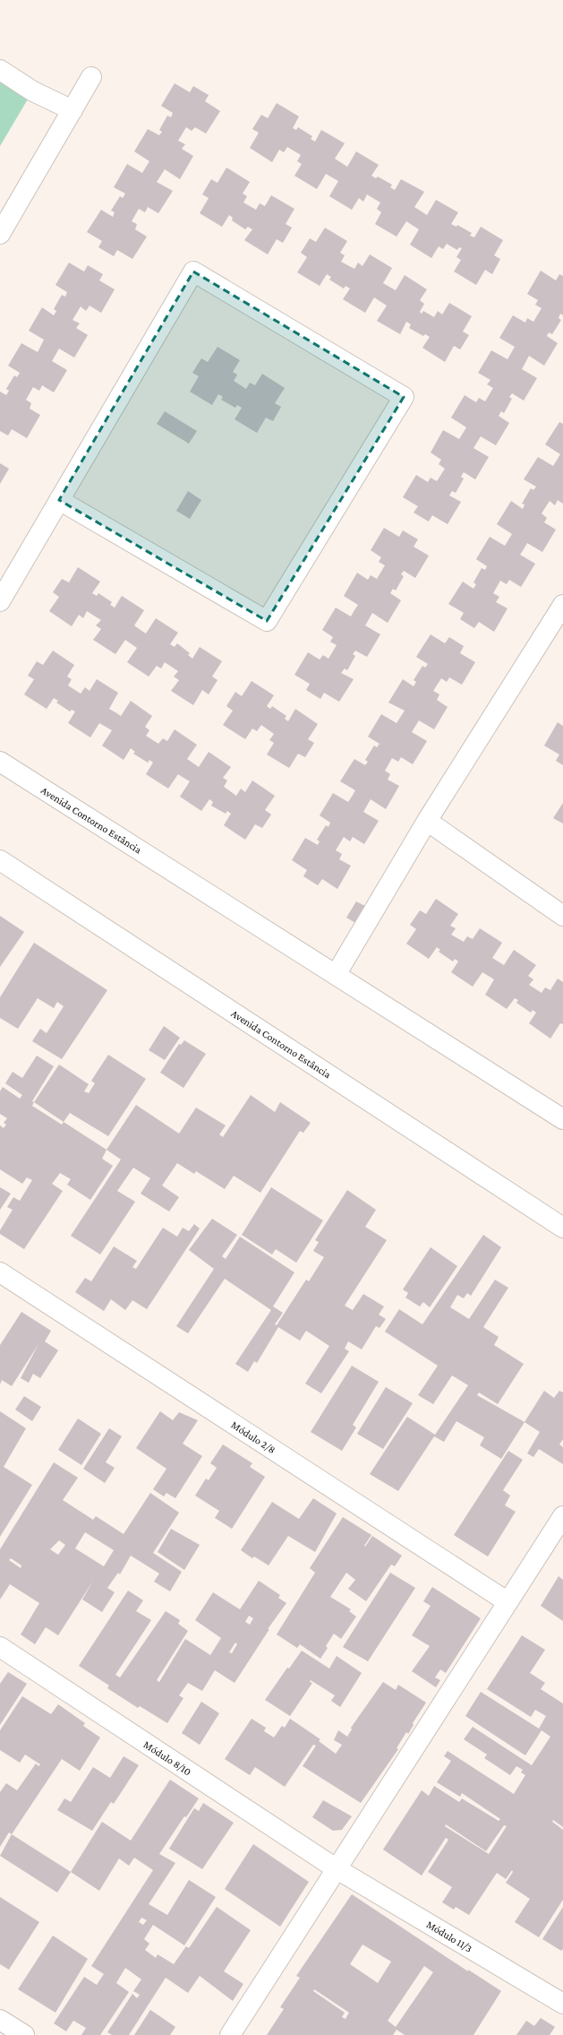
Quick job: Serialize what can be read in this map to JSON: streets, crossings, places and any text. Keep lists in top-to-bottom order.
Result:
{
  "streets": {
    "street": [
      "Avenida Contorno Estância",
      "Módulo 2/8",
      "Módulo 8/10",
      "Módulo 11/3"
    ]
  },
  "crossings": [
    ["Módulo 8/10", "Módulo 11/3"]
  ]
}
